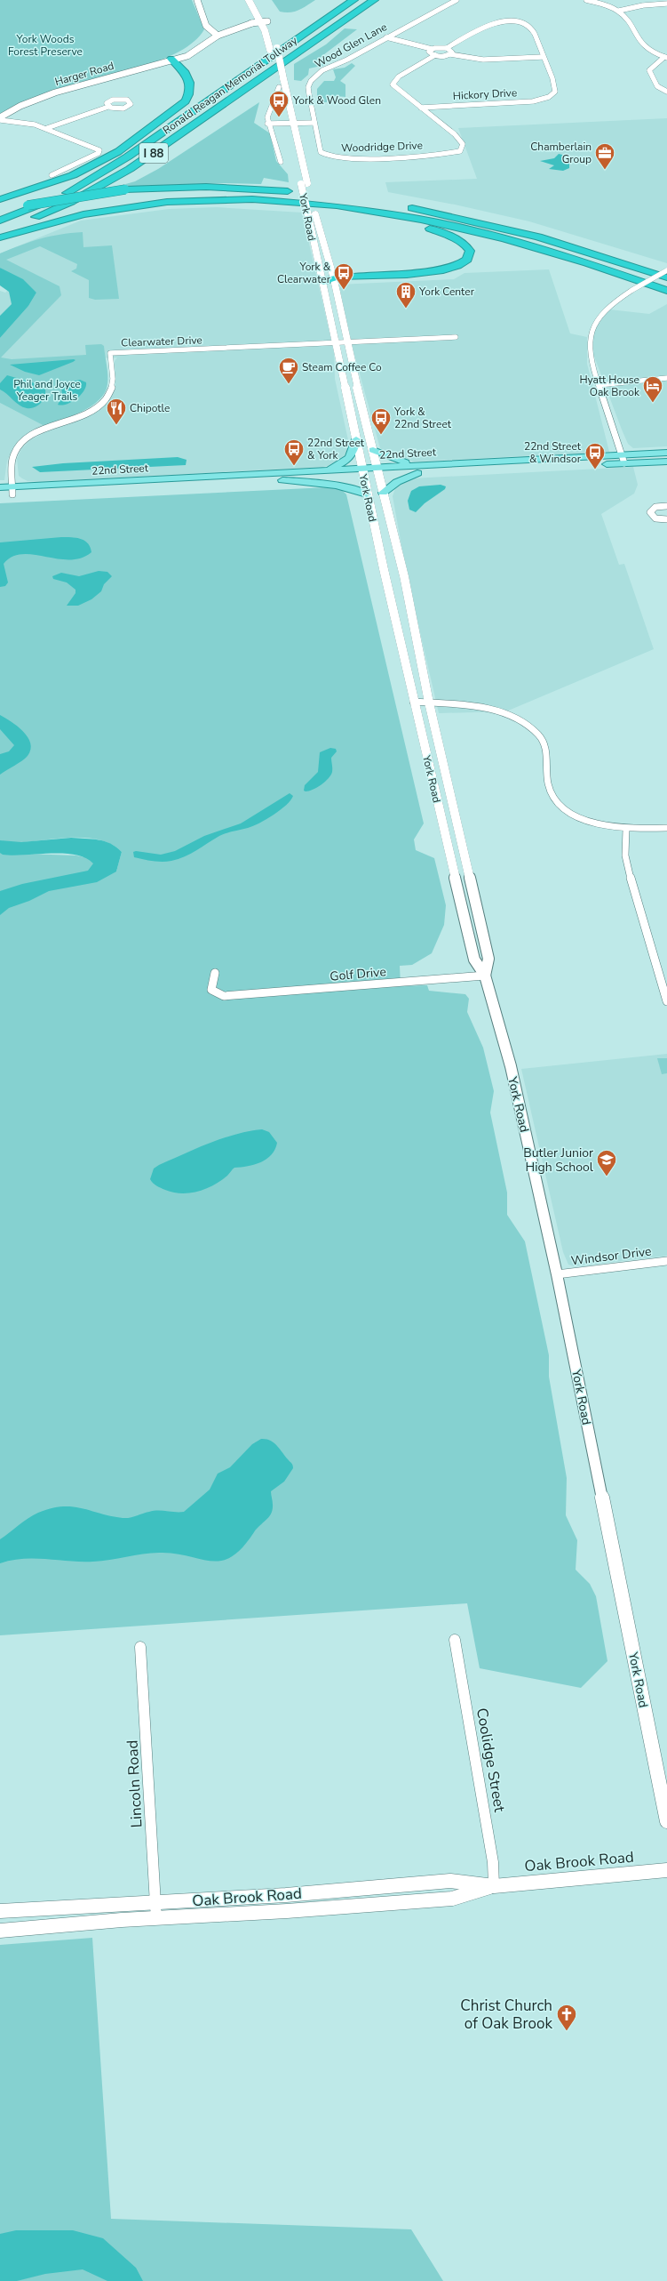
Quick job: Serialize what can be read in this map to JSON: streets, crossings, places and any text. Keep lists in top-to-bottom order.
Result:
{
  "streets": {
    "highway": ["Ronald Reagan Memorial Tollway", "I 88"],
    "main road": ["York Road", "22nd Street", "Oak Brook Road"],
    "street": [
      "Wood Glen Lane",
      "Harger Road",
      "Hickory Drive",
      "Woodridge Drive",
      "Clearwater Drive",
      "Golf Drive",
      "Windsor Drive",
      "Coolidge Street",
      "Lincoln Road"
    ]
  },
  "crossings": [
    ["Wood Glen Lane", "Woodridge Drive"],
    ["Ronald Reagan Memorial Tollway", "York Road"],
    ["Hickory Drive", "Woodridge Drive"],
    ["York Road", "Clearwater Drive"],
    ["York Road", "22nd Street"],
    ["York Road", "Golf Drive"],
    ["York Road", "Windsor Drive"],
    ["Clearwater Drive", "22nd Street"],
    ["Coolidge Street", "Oak Brook Road"],
    ["Lincoln Road", "Oak Brook Road"]
  ],
  "parks": ["York Woods Forest Preserve", "Phil and Joyce Yeager Trails"],
  "places": {
    "bus stop": [
      "York & Wood Glen",
      "York & Clearwater",
      "York & 22nd Street",
      "22nd Street & York",
      "22nd Street & Windsor"
    ],
    "office": ["Chamberlain Group"],
    "building": ["York Center"],
    "cafe": ["Steam Coffee Co"],
    "hotel": ["Hyatt House Oak Brook"],
    "restaurant": ["Chipotle"],
    "school or university": ["Butler Junior High School"],
    "church": ["Christ Church of Oak Brook"]
  }
}
